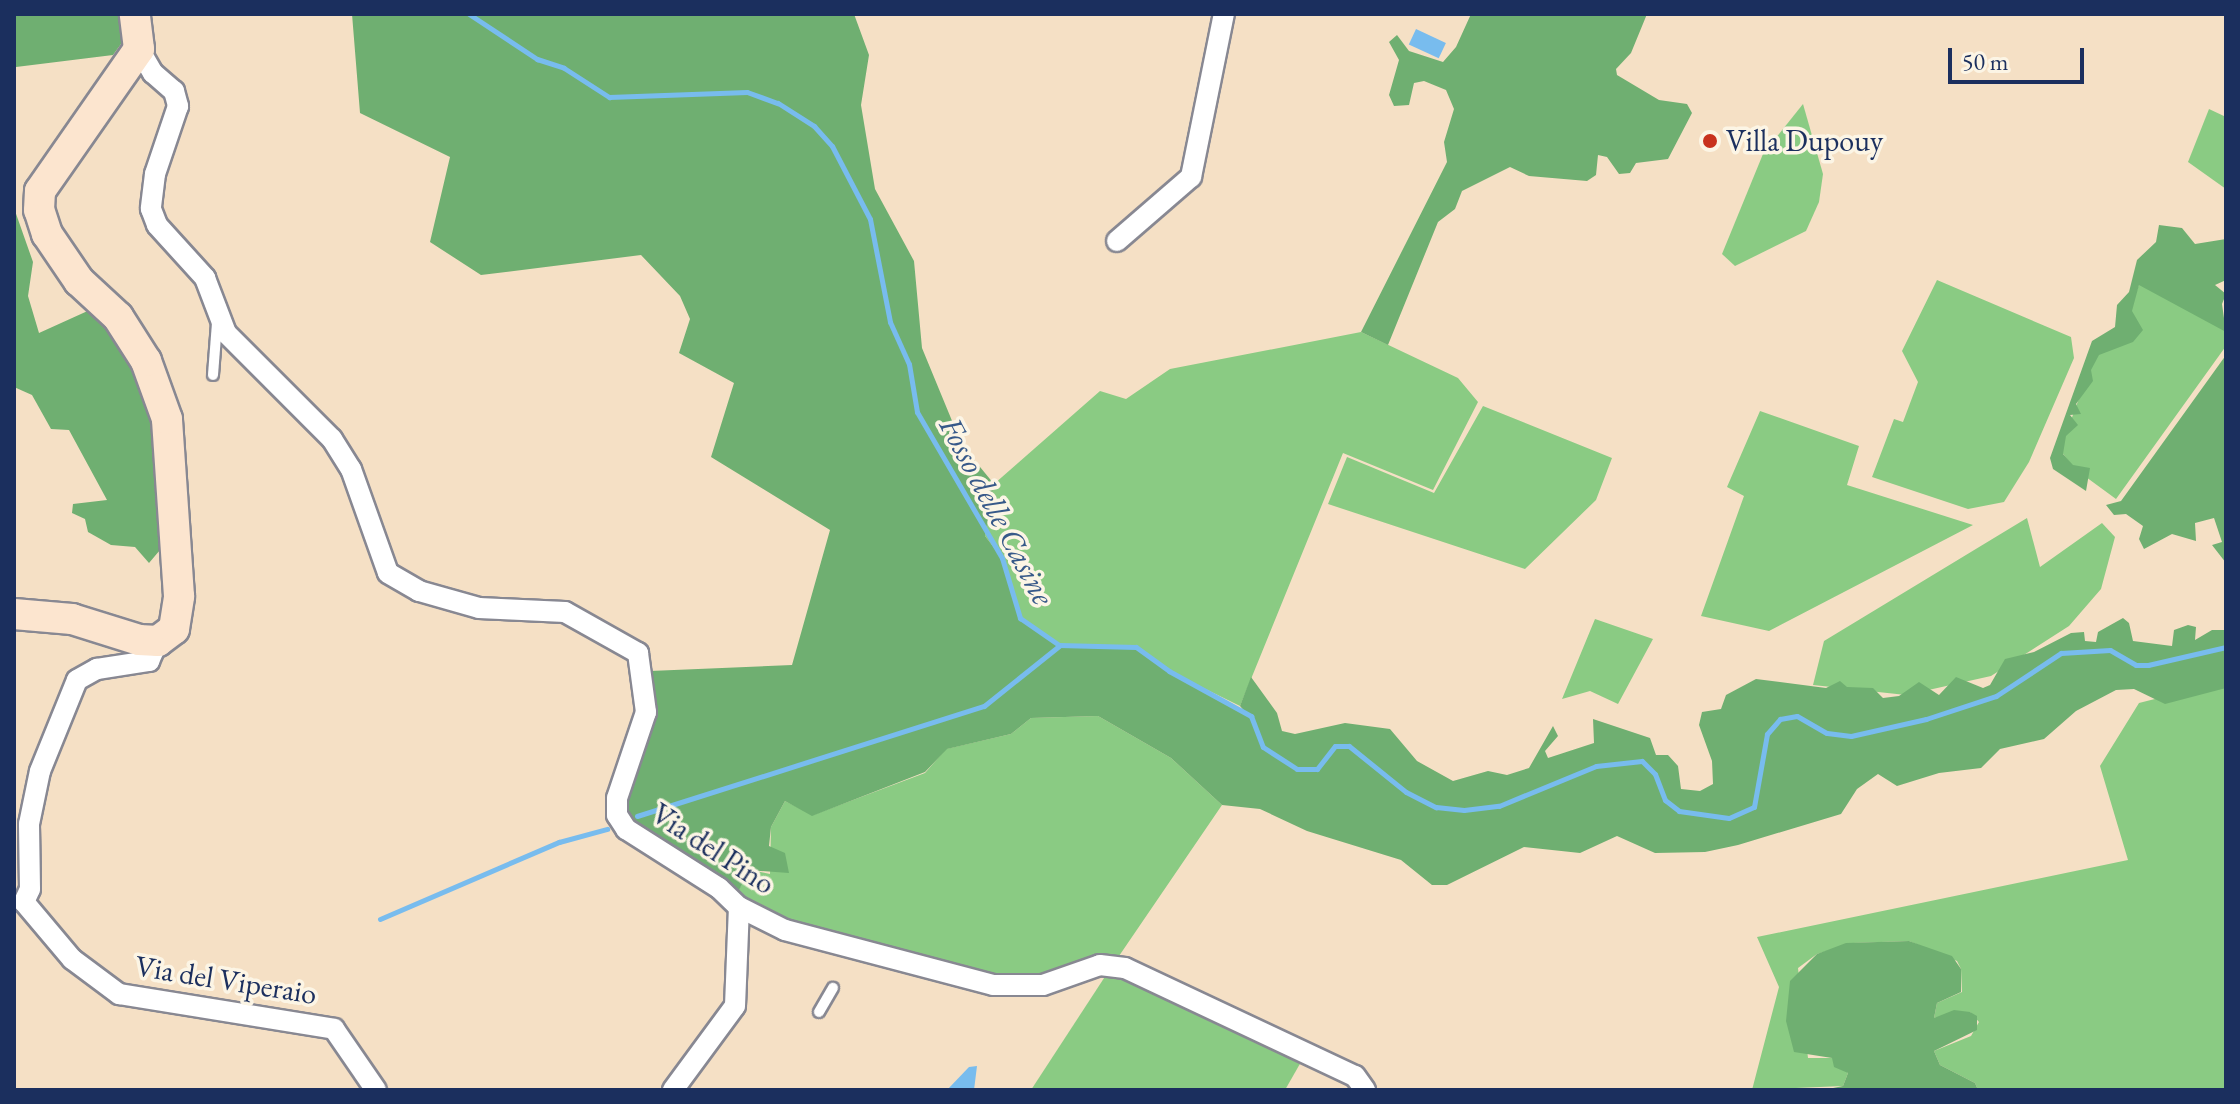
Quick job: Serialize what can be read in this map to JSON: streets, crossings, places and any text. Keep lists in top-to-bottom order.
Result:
{
  "streets": {
    "street": ["Via del Pino", "Via del Viperaio"]
  },
  "water": ["Fosso delle Casine"],
  "places": ["Villa Dupouy"],
  "scale_bar": "50 m"
}
